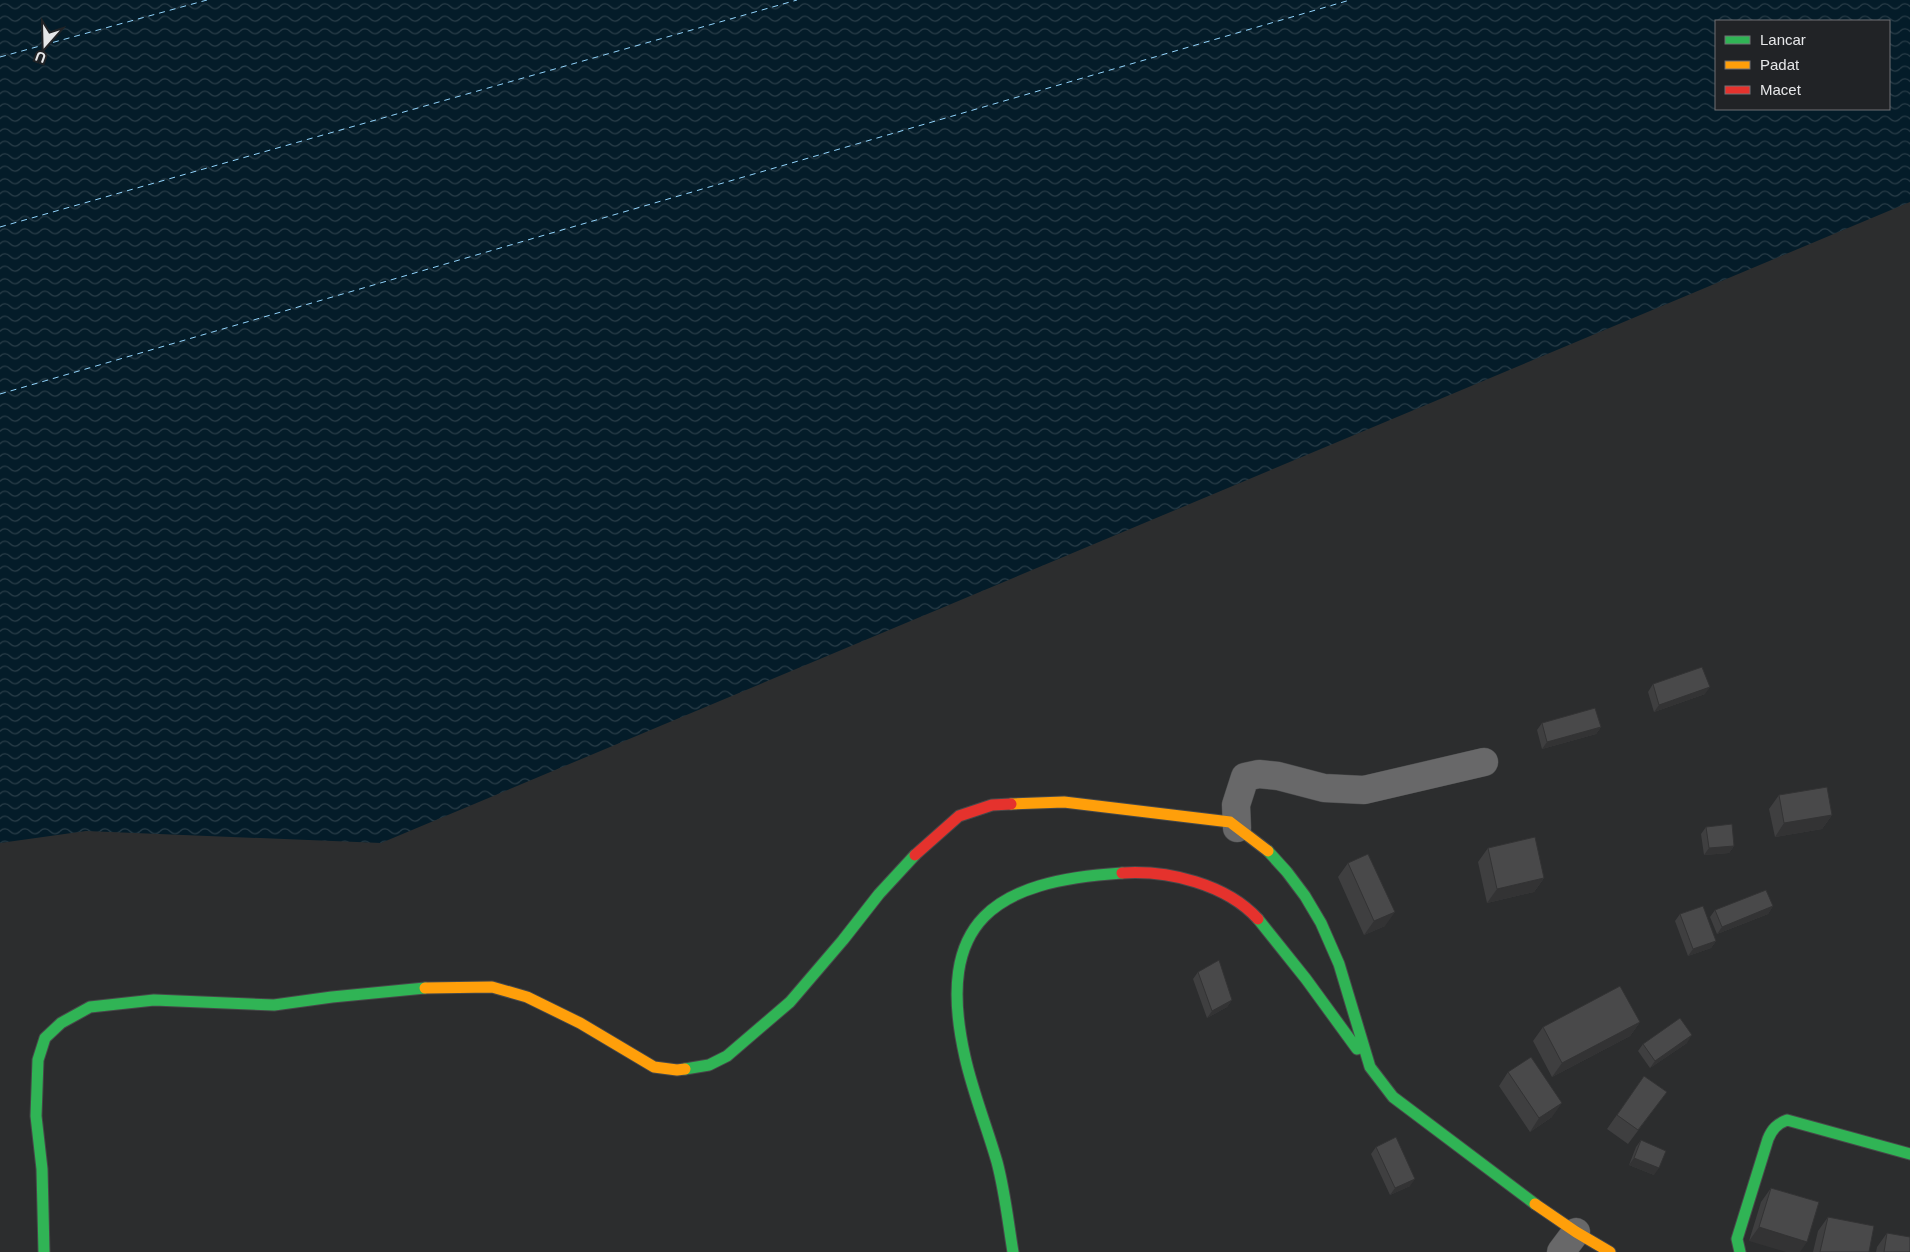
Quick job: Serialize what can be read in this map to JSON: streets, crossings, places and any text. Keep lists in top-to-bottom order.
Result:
{
  "legend": ["Lancar", "Padat", "Macet"],
  "north": "bottom"
}
